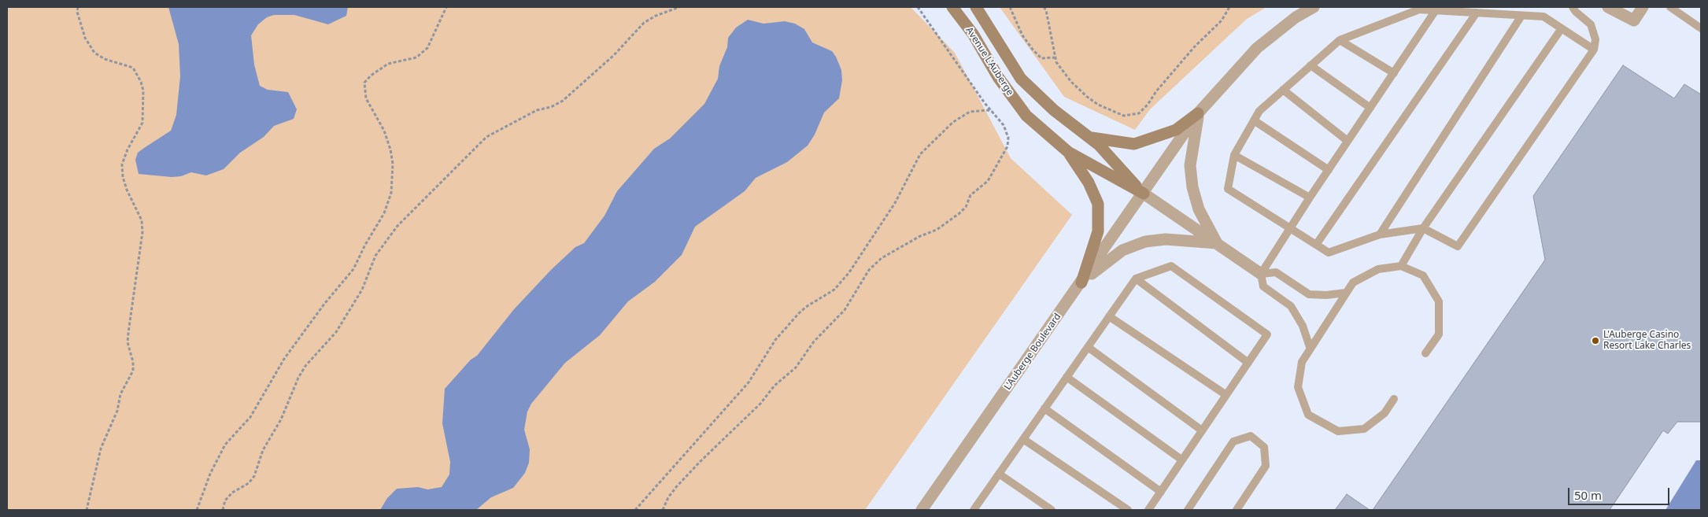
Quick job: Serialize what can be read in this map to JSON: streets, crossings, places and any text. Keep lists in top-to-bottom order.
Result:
{
  "streets": {
    "street": ["Avenue L'Auberge", "L'Auberge Boulevard"]
  },
  "crossings": [
    ["Avenue L'Auberge", "L'Auberge Boulevard"]
  ],
  "places": ["L'Auberge Casino Resort Lake Charles"],
  "scale_bar": "50 m"
}
